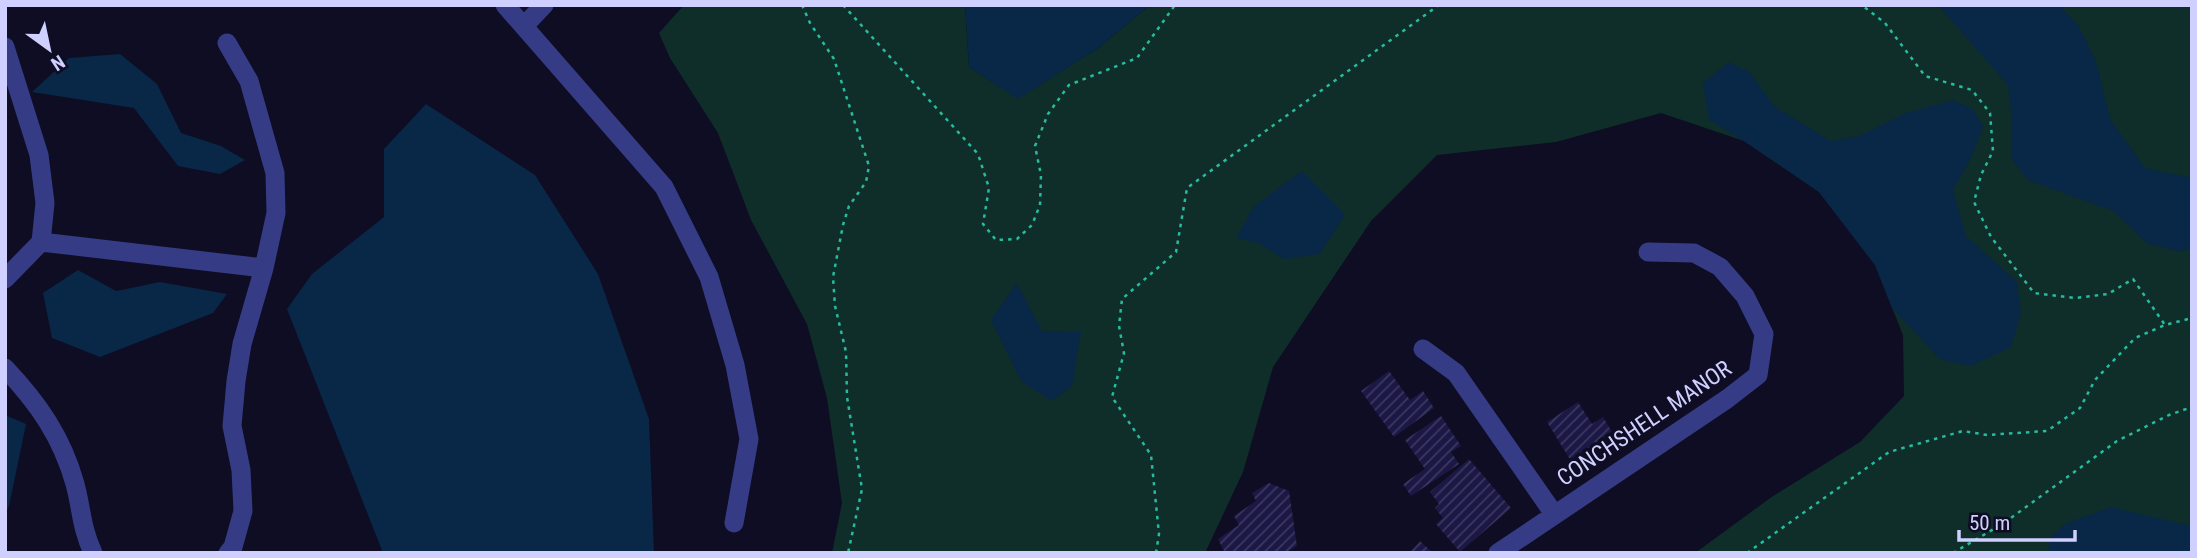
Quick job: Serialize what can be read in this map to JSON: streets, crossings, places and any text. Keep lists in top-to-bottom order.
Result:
{
  "streets": {
    "street": ["CONCHSHELL MANOR"]
  },
  "scale_bar": "50 m",
  "north": "bottom right"
}
